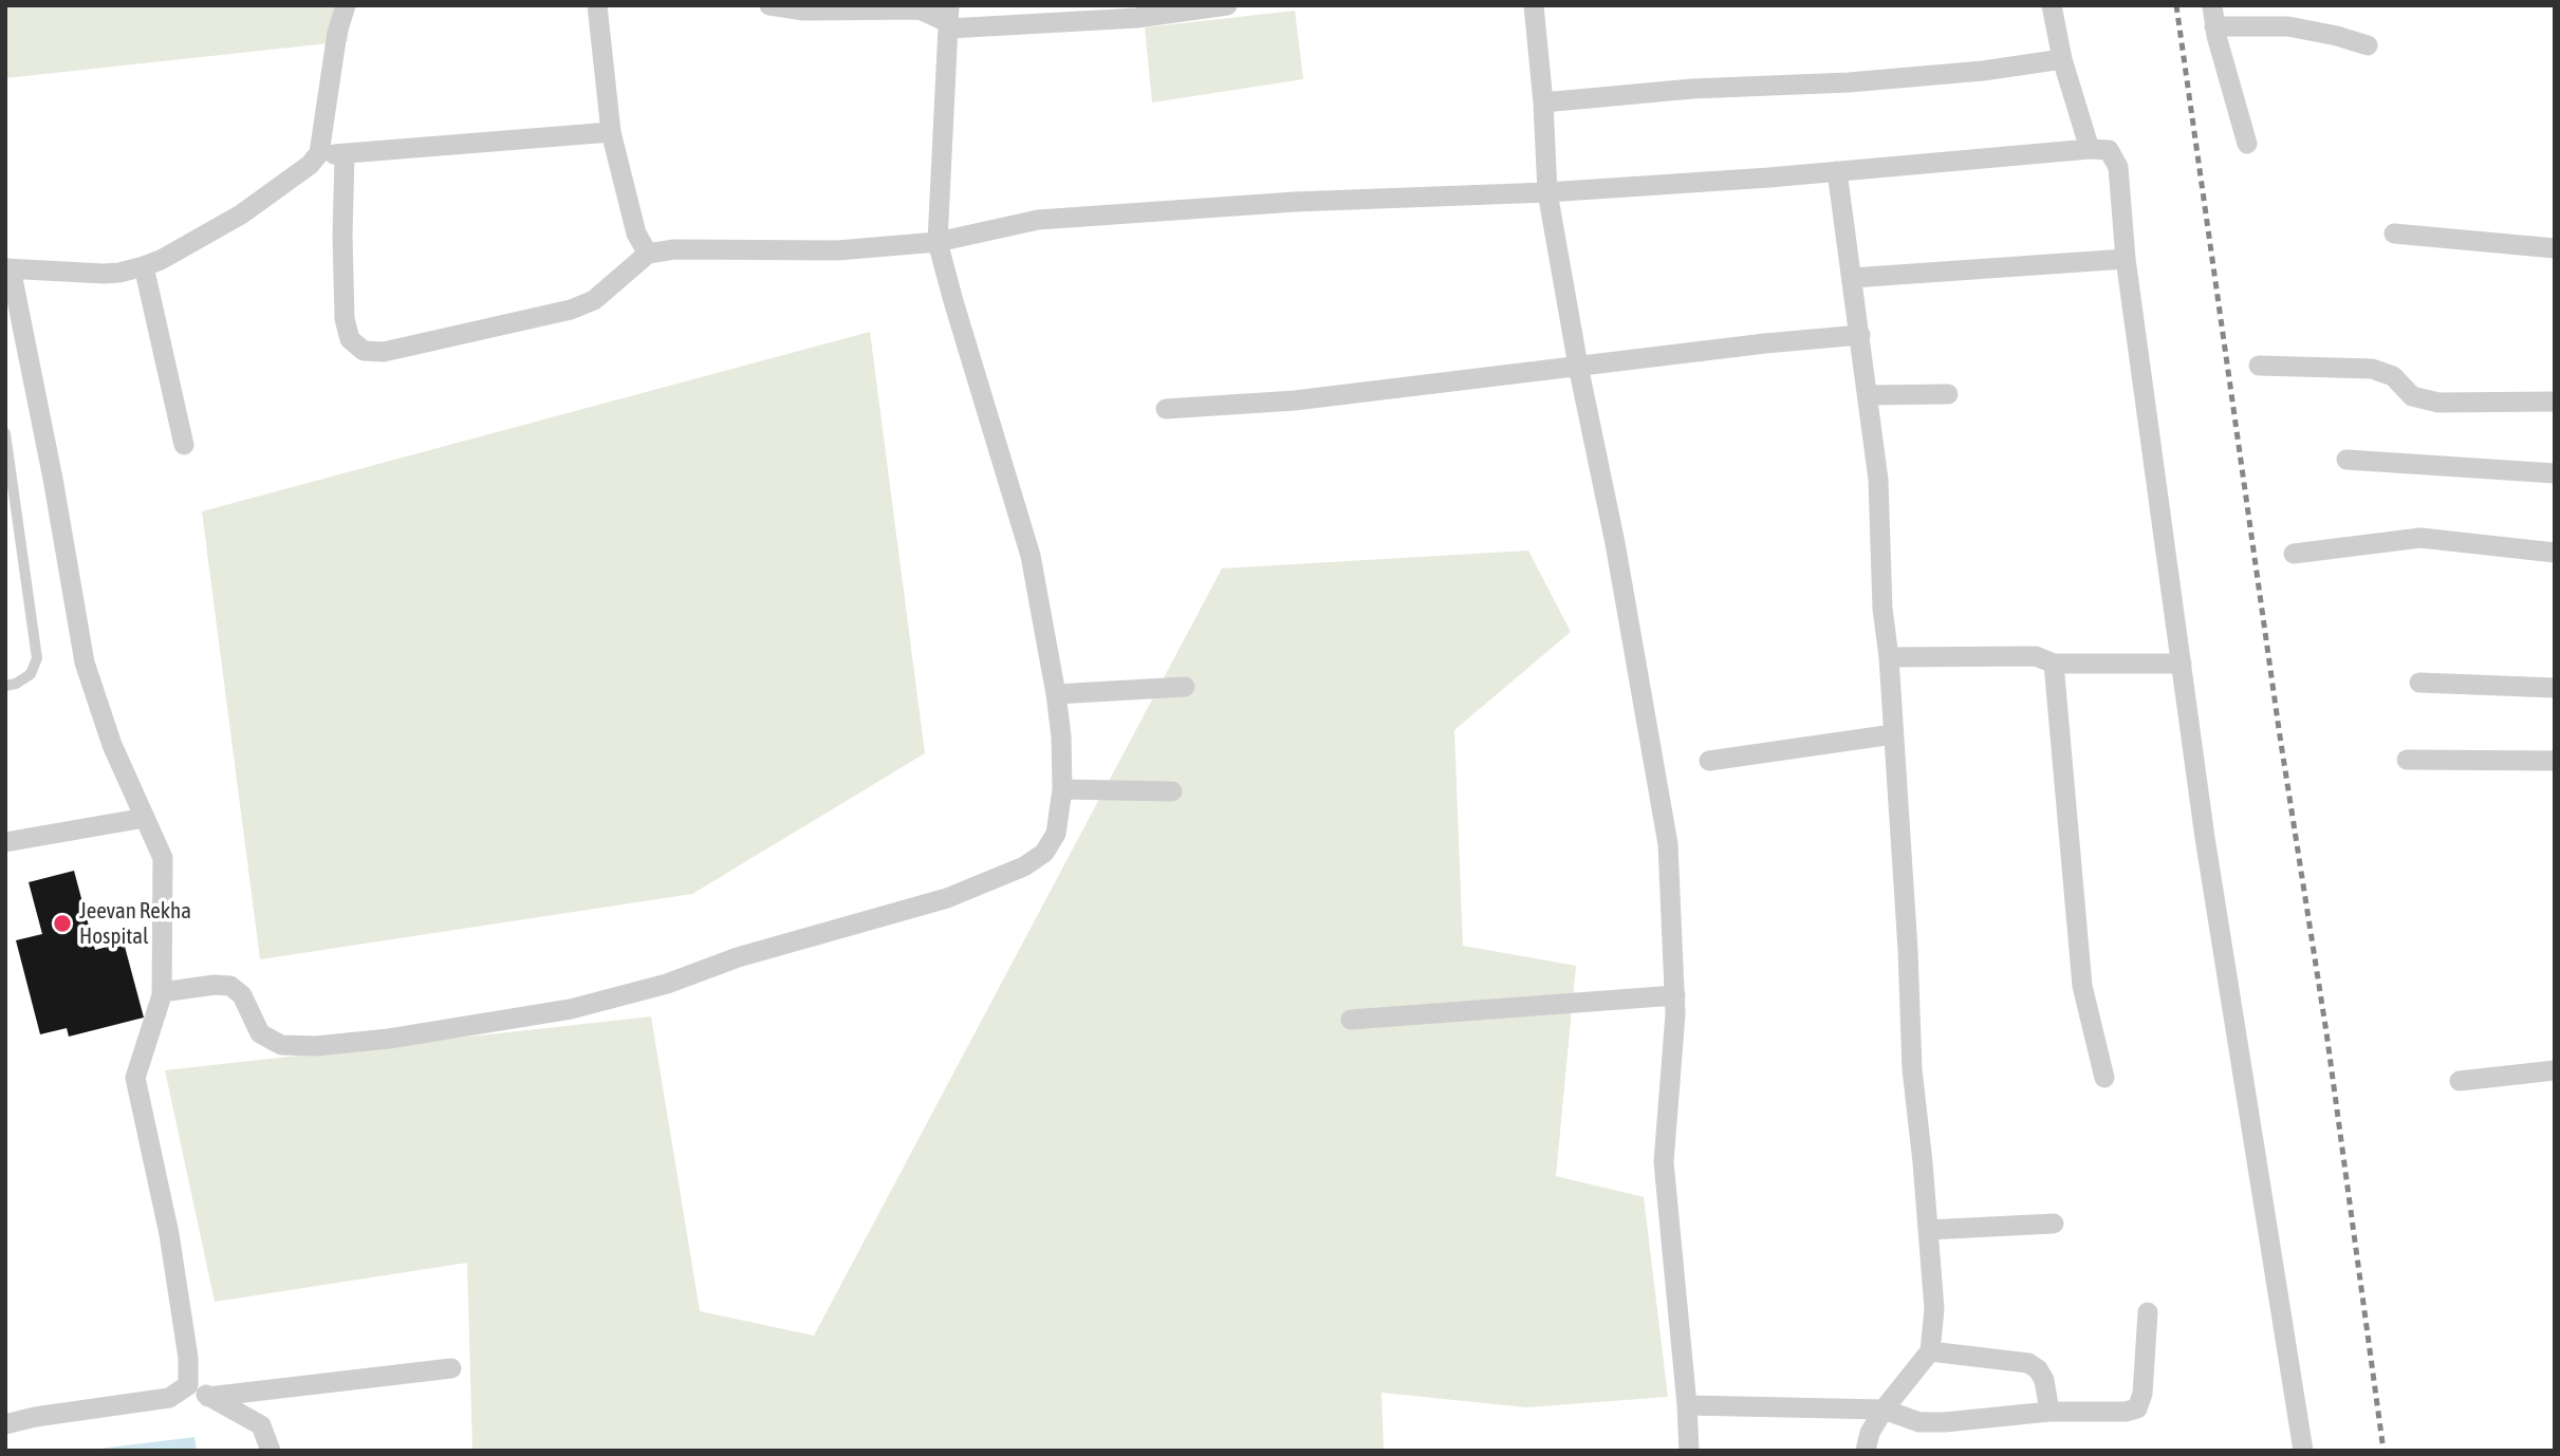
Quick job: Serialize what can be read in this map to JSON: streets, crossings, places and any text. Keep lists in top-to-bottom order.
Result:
{
  "places": ["Jeevan Rekha Hospital"]
}
